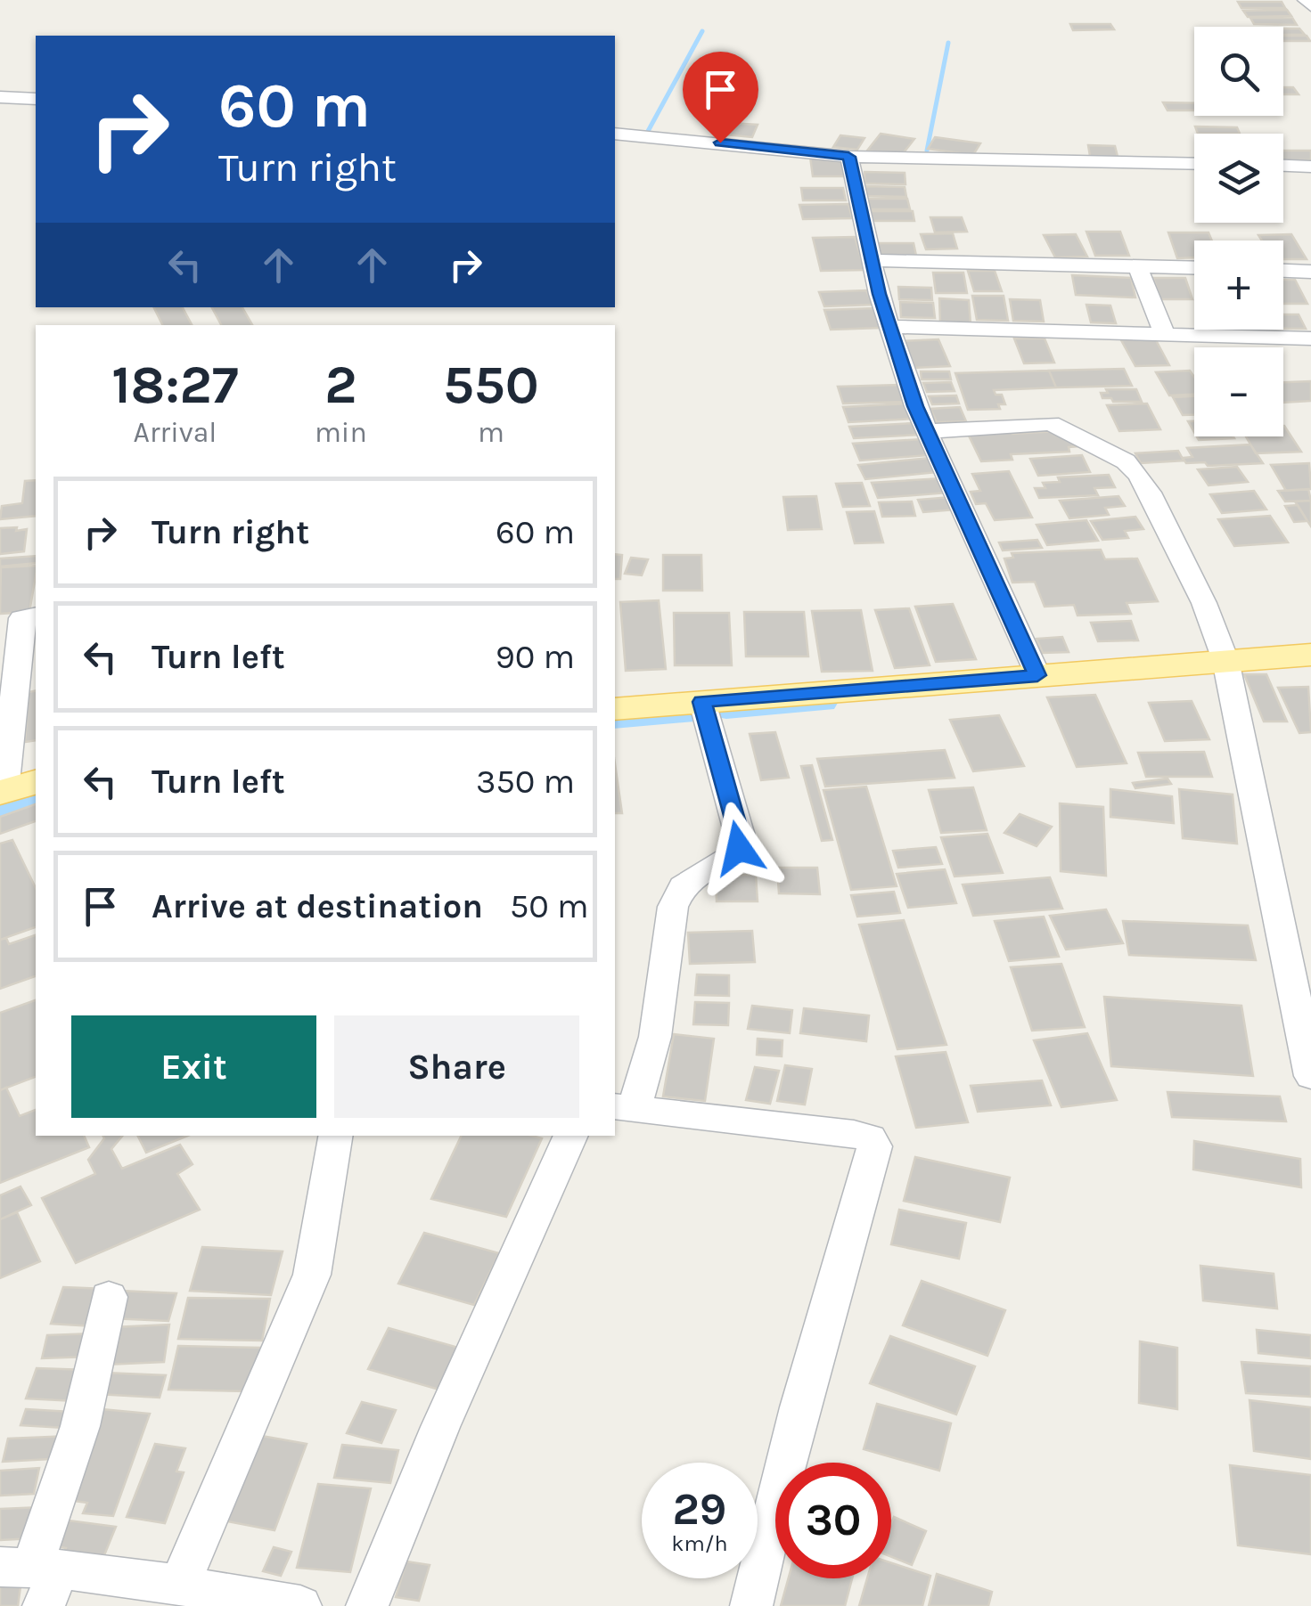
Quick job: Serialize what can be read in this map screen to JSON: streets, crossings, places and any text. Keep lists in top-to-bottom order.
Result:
{
  "page": {
    "map_buttons": ["+", "−"],
    "turn": ["60 m", "Turn right"],
    "eta": [
      "18:27",
      "Arrival",
      "2",
      "min",
      "550",
      "m"
    ],
    "list": [
      {
        "name": "Turn right",
        "value": "60 m"
      },
      {
        "name": "Turn left",
        "value": "90 m"
      },
      {
        "name": "Turn left",
        "value": "350 m"
      },
      {
        "name": "Arrive at destination",
        "value": "50 m"
      }
    ],
    "buttons": ["Exit", "Share"],
    "speed": "29 km/h",
    "limit": "30"
  }
}
